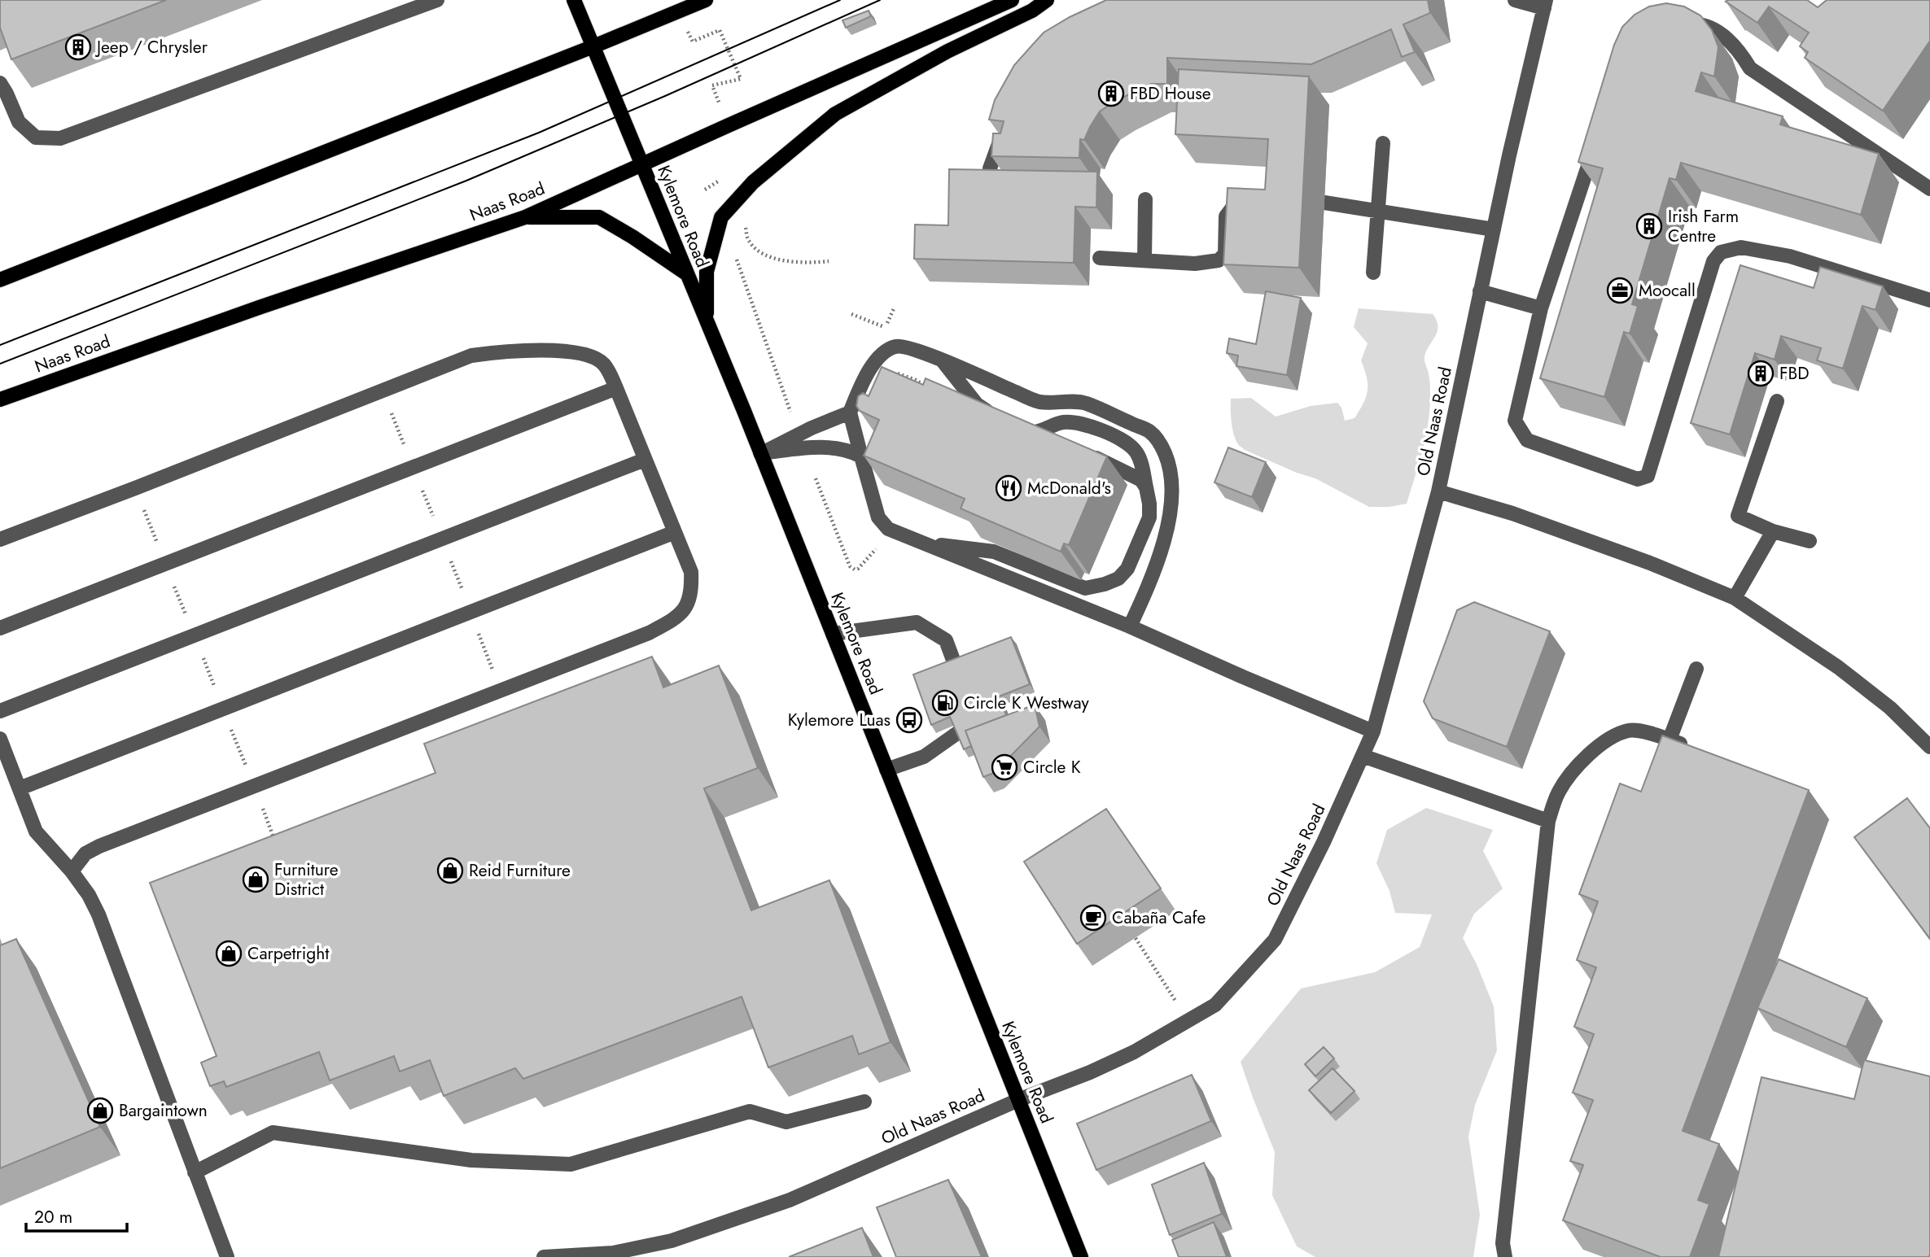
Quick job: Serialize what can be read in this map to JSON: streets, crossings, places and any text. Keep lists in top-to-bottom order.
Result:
{
  "streets": {
    "main road": ["Naas Road", "Kylemore Road"],
    "street": ["Old Naas Road"]
  },
  "crossings": [
    ["Naas Road", "Kylemore Road"],
    ["Kylemore Road", "Old Naas Road"]
  ],
  "places": {
    "building": [
      "Jeep / Chrysler",
      "FBD House",
      "Irish Farm Centre",
      "FBD"
    ],
    "office": ["Moocall"],
    "restaurant": ["McDonald's"],
    "fuel station": ["Circle K Westway"],
    "bus stop": ["Kylemore Luas"],
    "supermarket": ["Circle K"],
    "shop": [
      "Reid Furniture",
      "Furniture District",
      "Carpetright",
      "Bargaintown"
    ],
    "cafe": ["Cabaña Cafe"]
  },
  "scale_bar": "20 m"
}
